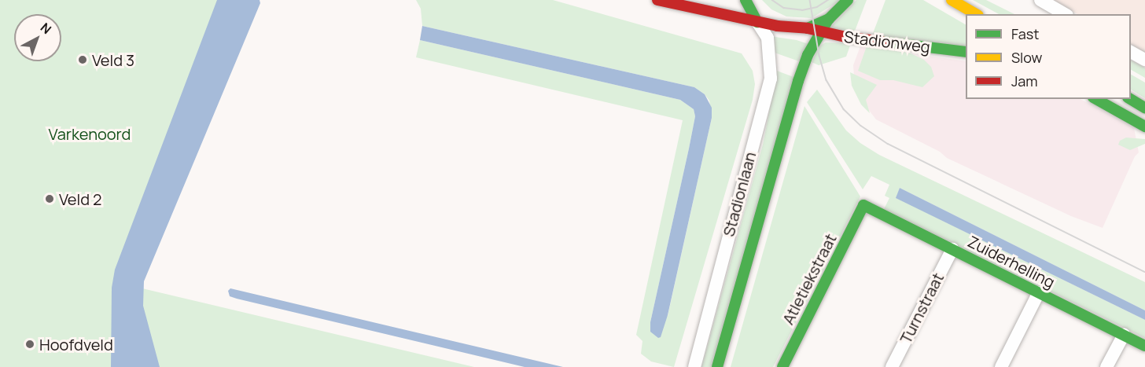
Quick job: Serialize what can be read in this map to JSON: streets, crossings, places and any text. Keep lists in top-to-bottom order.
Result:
{
  "streets": {
    "street": [
      "Stadionweg",
      "Stadionlaan",
      "Zuiderhelling",
      "Atletiekstraat",
      "Turnstraat"
    ]
  },
  "crossings": [
    ["Stadionweg", "Stadionlaan"],
    ["Zuiderhelling", "Atletiekstraat"],
    ["Zuiderhelling", "Turnstraat"]
  ],
  "parks": ["Varkenoord"],
  "places": ["Veld 3", "Veld 2", "Hoofdveld"],
  "legend": ["Fast", "Slow", "Jam"],
  "north": "top right"
}
